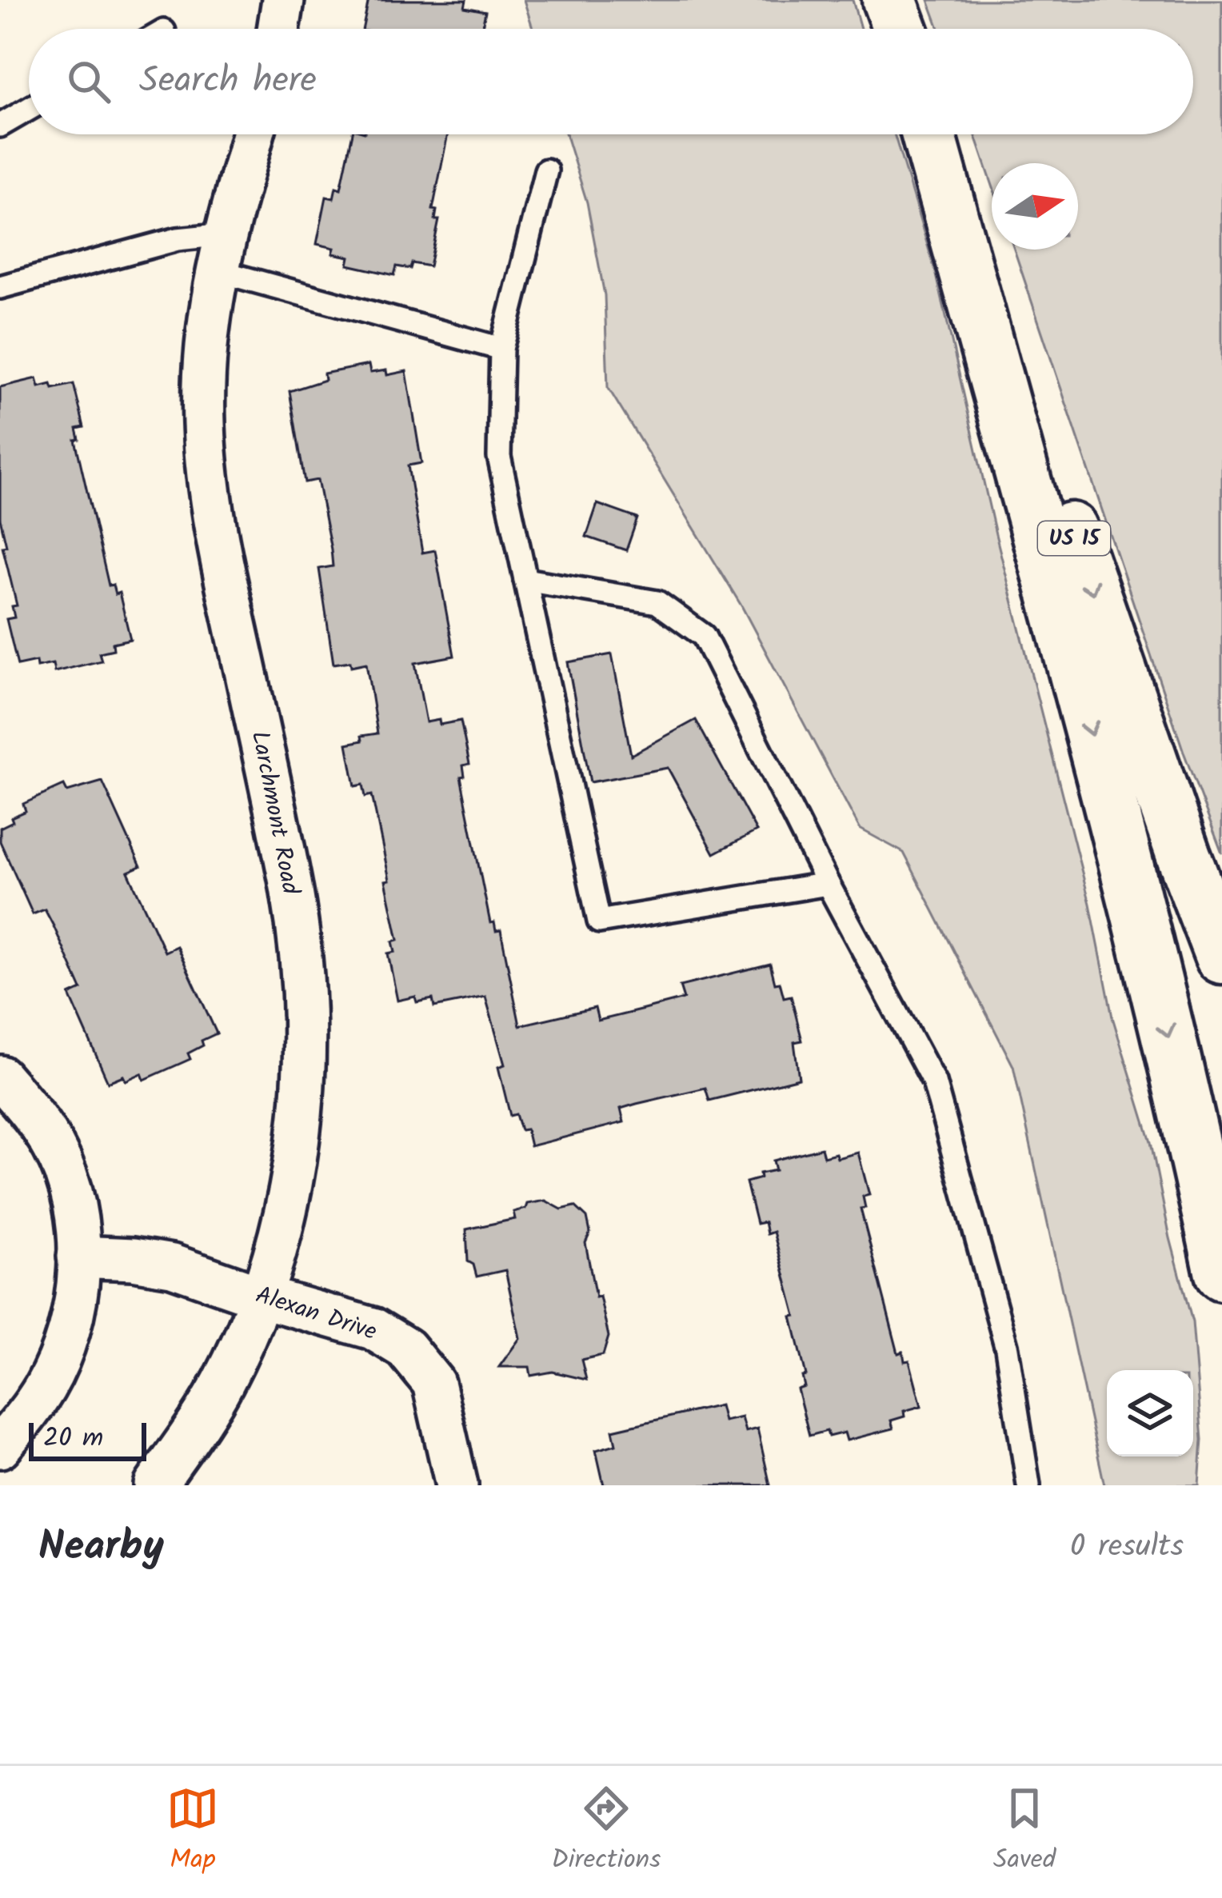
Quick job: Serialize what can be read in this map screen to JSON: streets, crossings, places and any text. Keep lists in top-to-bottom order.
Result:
{
  "streets": {
    "highway": ["US 15"],
    "street": ["Larchmont Road", "Alexan Drive"]
  },
  "crossings": [
    ["Larchmont Road", "Alexan Drive"]
  ],
  "scale_bar": "20 m",
  "north": "right",
  "page": {
    "search": "Search here",
    "scale": "20 m",
    "heading": ["Nearby", "0 results"],
    "nav": ["Map", "Directions", "Saved"]
  }
}
